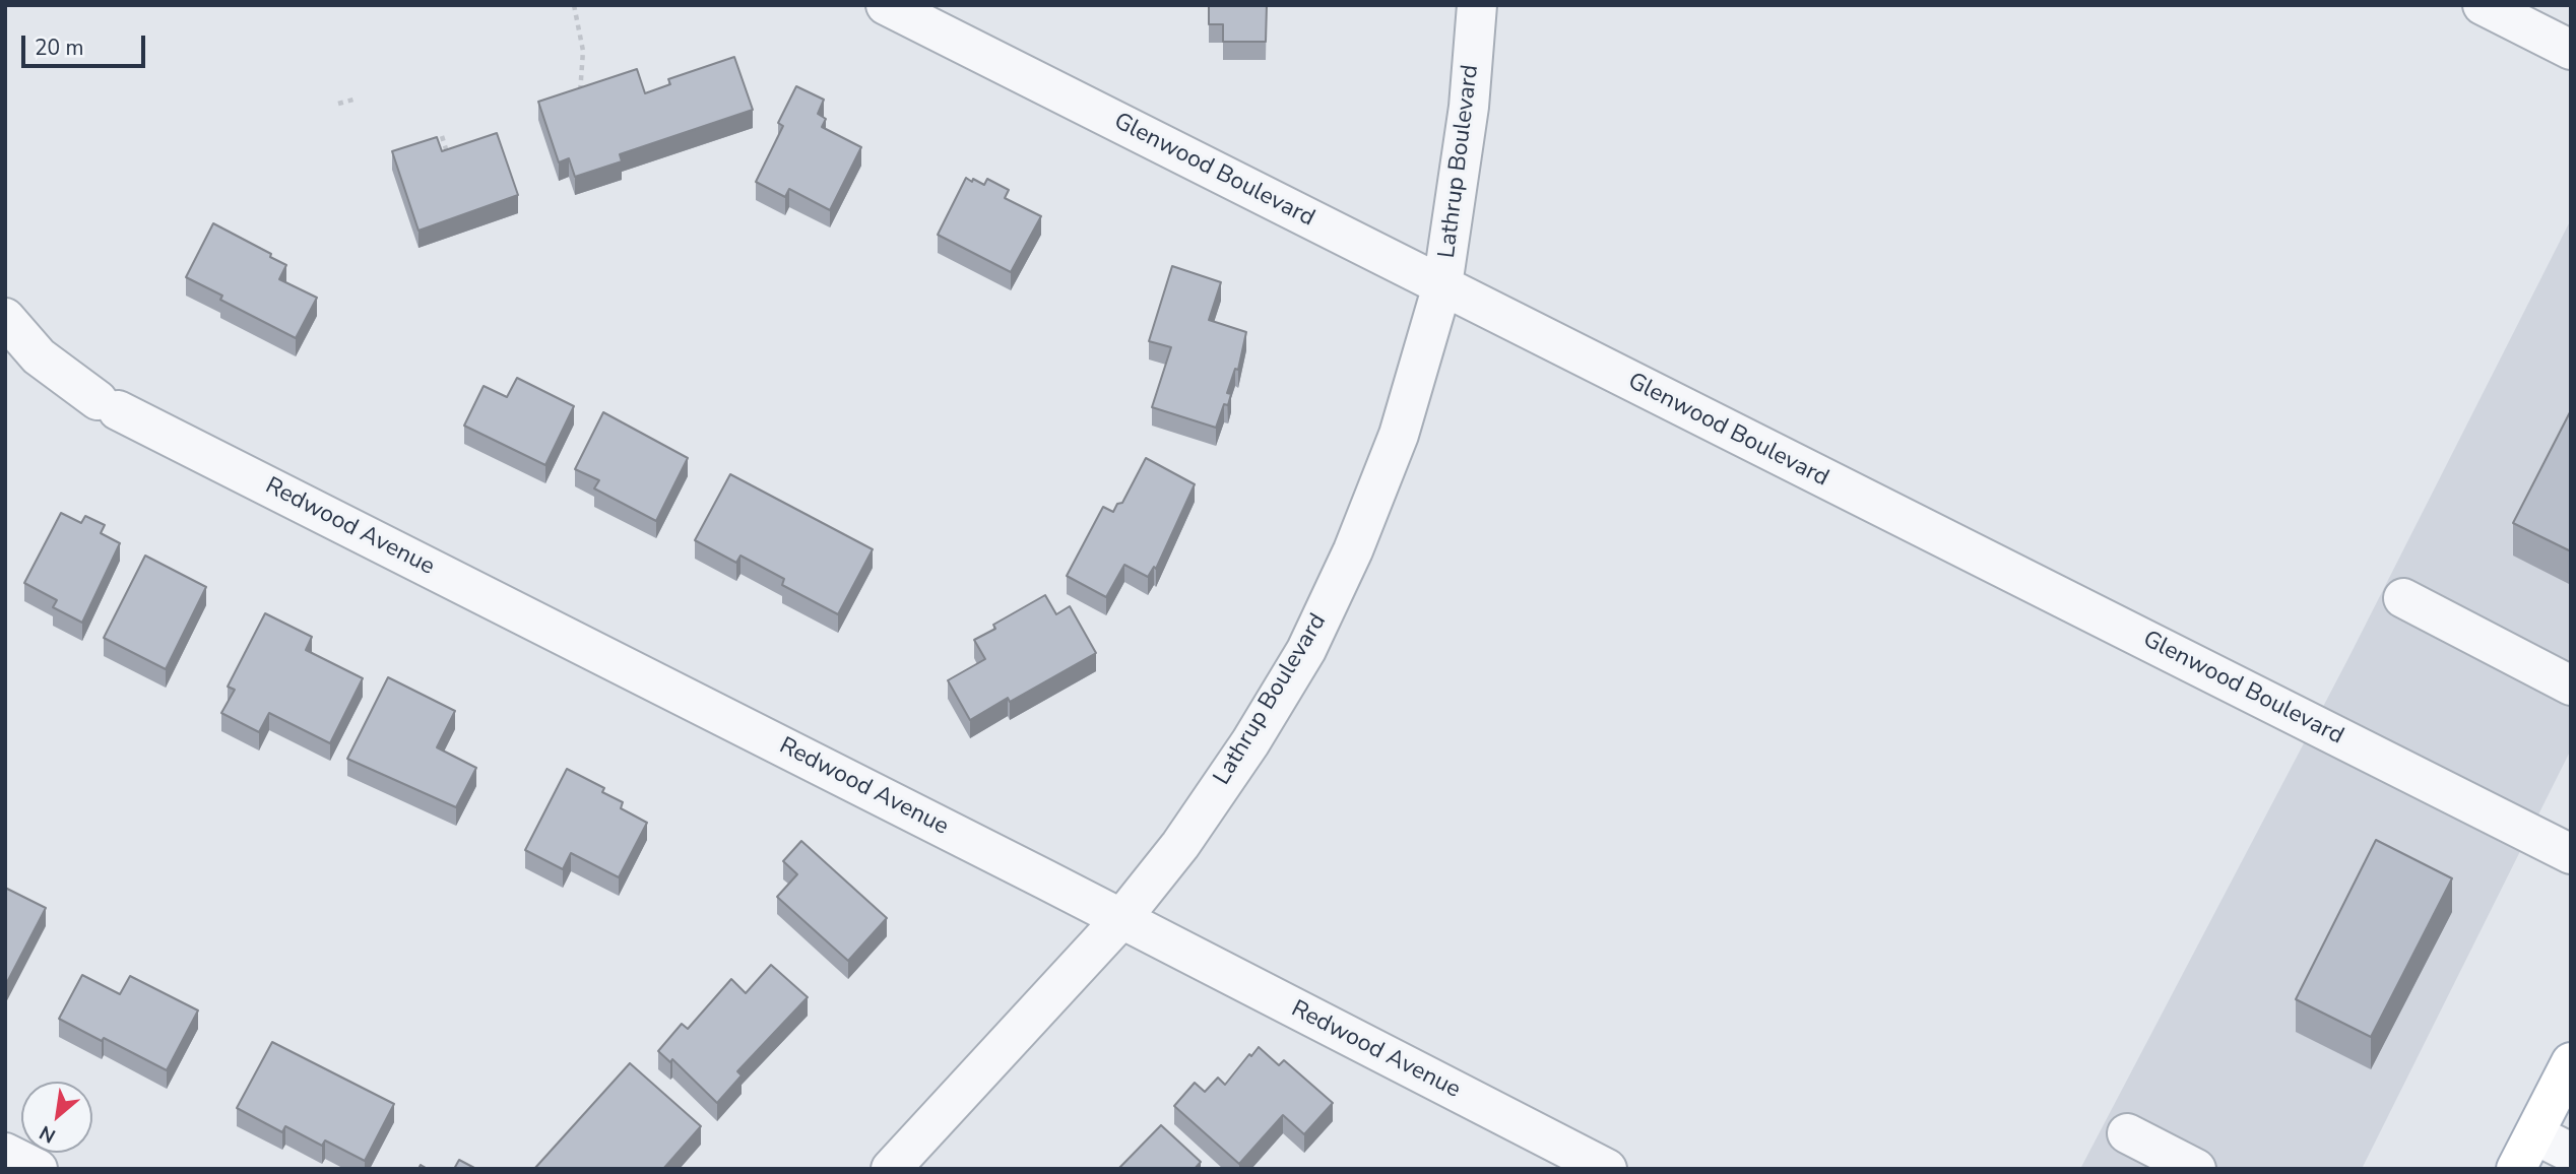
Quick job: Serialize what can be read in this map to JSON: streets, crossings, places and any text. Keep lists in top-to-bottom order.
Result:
{
  "streets": {
    "street": ["Lathrup Boulevard", "Glenwood Boulevard", "Redwood Avenue"]
  },
  "crossings": [
    ["Lathrup Boulevard", "Glenwood Boulevard"],
    ["Lathrup Boulevard", "Redwood Avenue"]
  ],
  "scale_bar": "20 m",
  "north": "bottom left"
}
